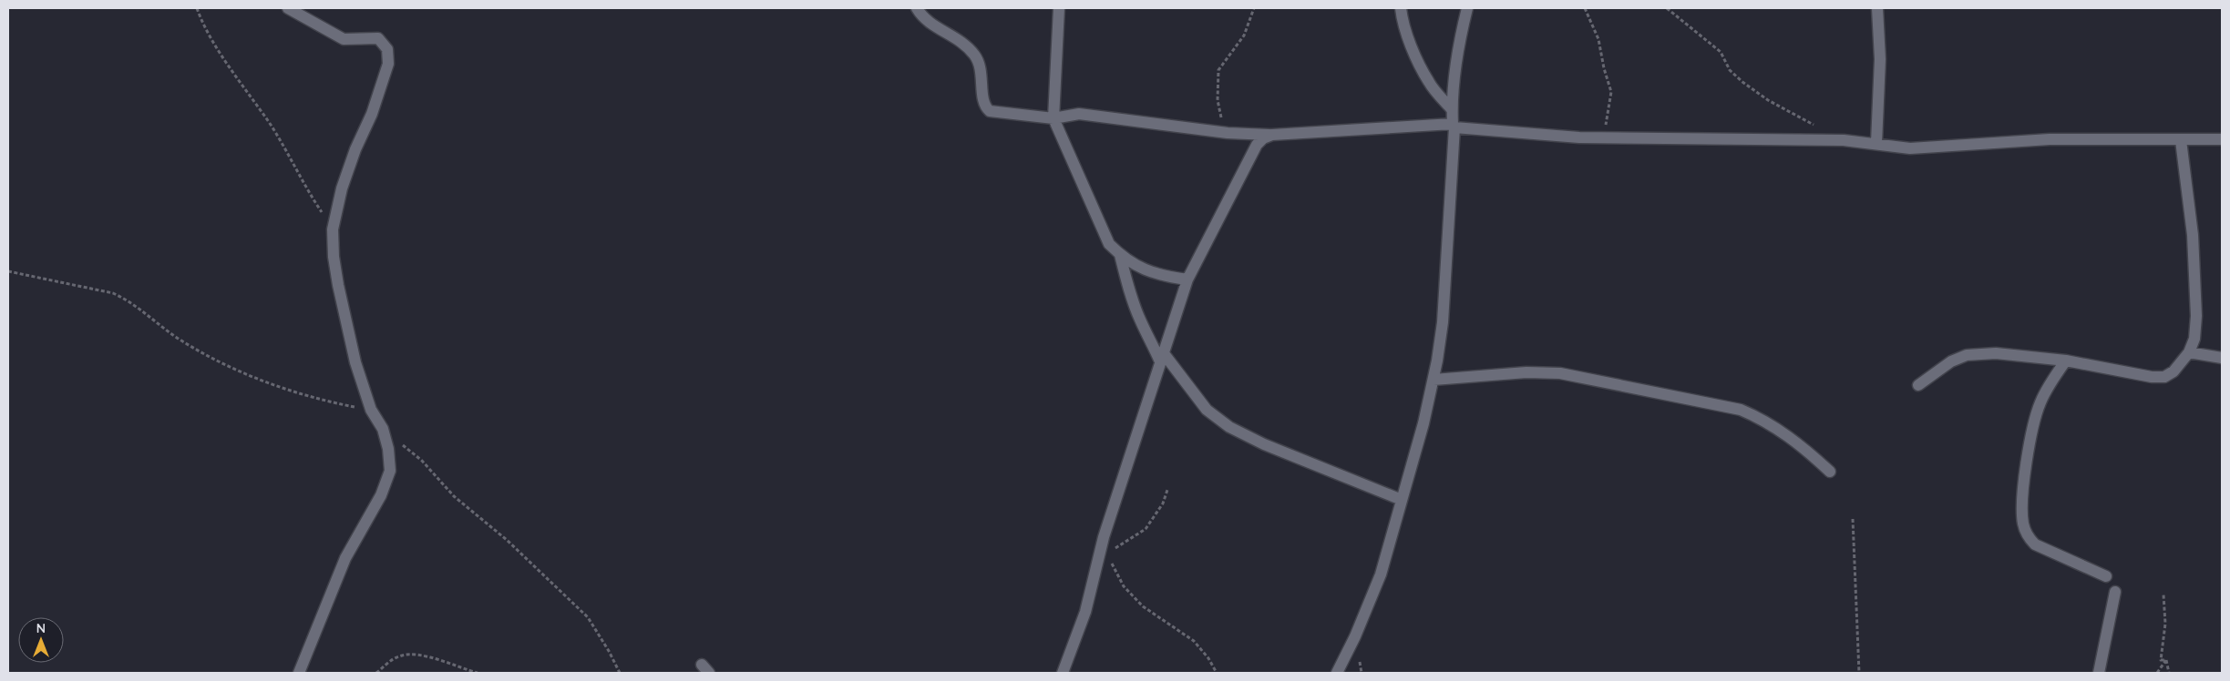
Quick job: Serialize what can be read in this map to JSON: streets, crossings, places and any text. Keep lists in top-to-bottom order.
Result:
{
  "north": "top"
}
